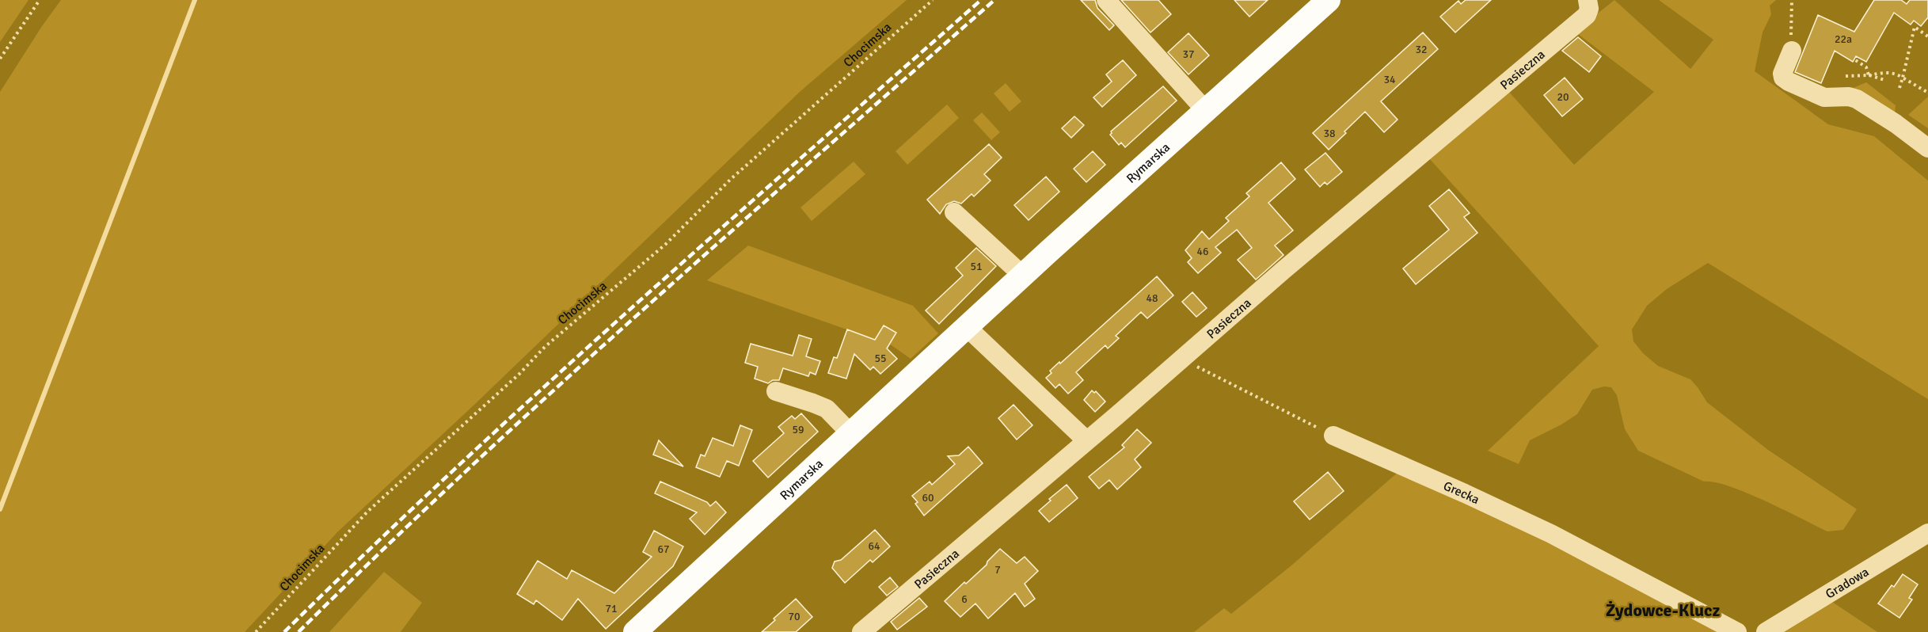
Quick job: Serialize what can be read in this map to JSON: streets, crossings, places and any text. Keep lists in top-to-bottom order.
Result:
{
  "streets": {
    "main road": ["Rymarska"],
    "street": ["Pasieczna", "Grecka", "Gradowa"],
    "path": ["Chocimska"]
  },
  "districts": ["Żydowce-Klucz"],
  "house_numbers": [
    "22a",
    "32",
    "37",
    "34",
    "20",
    "38",
    "46",
    "51",
    "48",
    "55",
    "59",
    "60",
    "64",
    "67",
    "7",
    "6",
    "71",
    "70"
  ]
}
